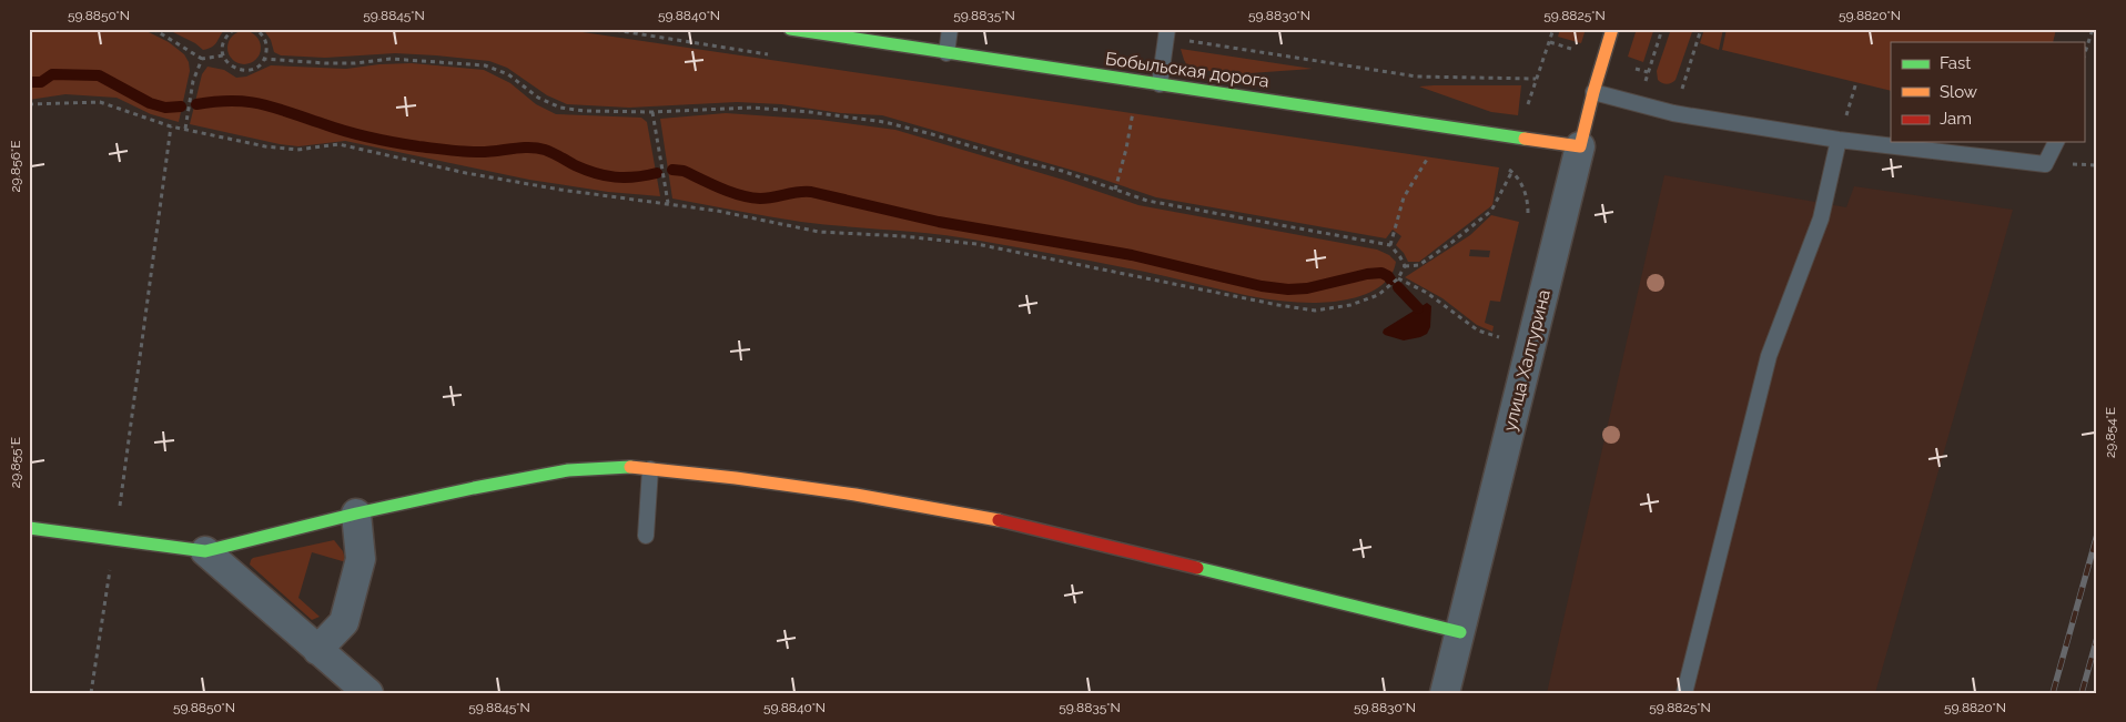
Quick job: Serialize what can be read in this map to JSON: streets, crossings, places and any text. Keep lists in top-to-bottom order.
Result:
{
  "streets": {
    "street": ["Бобыльская дорога", "улица Халтурина"]
  },
  "crossings": [
    ["Бобыльская дорога", "улица Халтурина"]
  ],
  "legend": ["Fast", "Slow", "Jam"],
  "coordinates": [
    "59.8850°N",
    "59.8845°N",
    "59.8840°N",
    "59.8835°N",
    "59.8830°N",
    "59.8825°N",
    "59.8820°N",
    "29.856°E",
    "29.854°E",
    "29.855°E"
  ]
}
